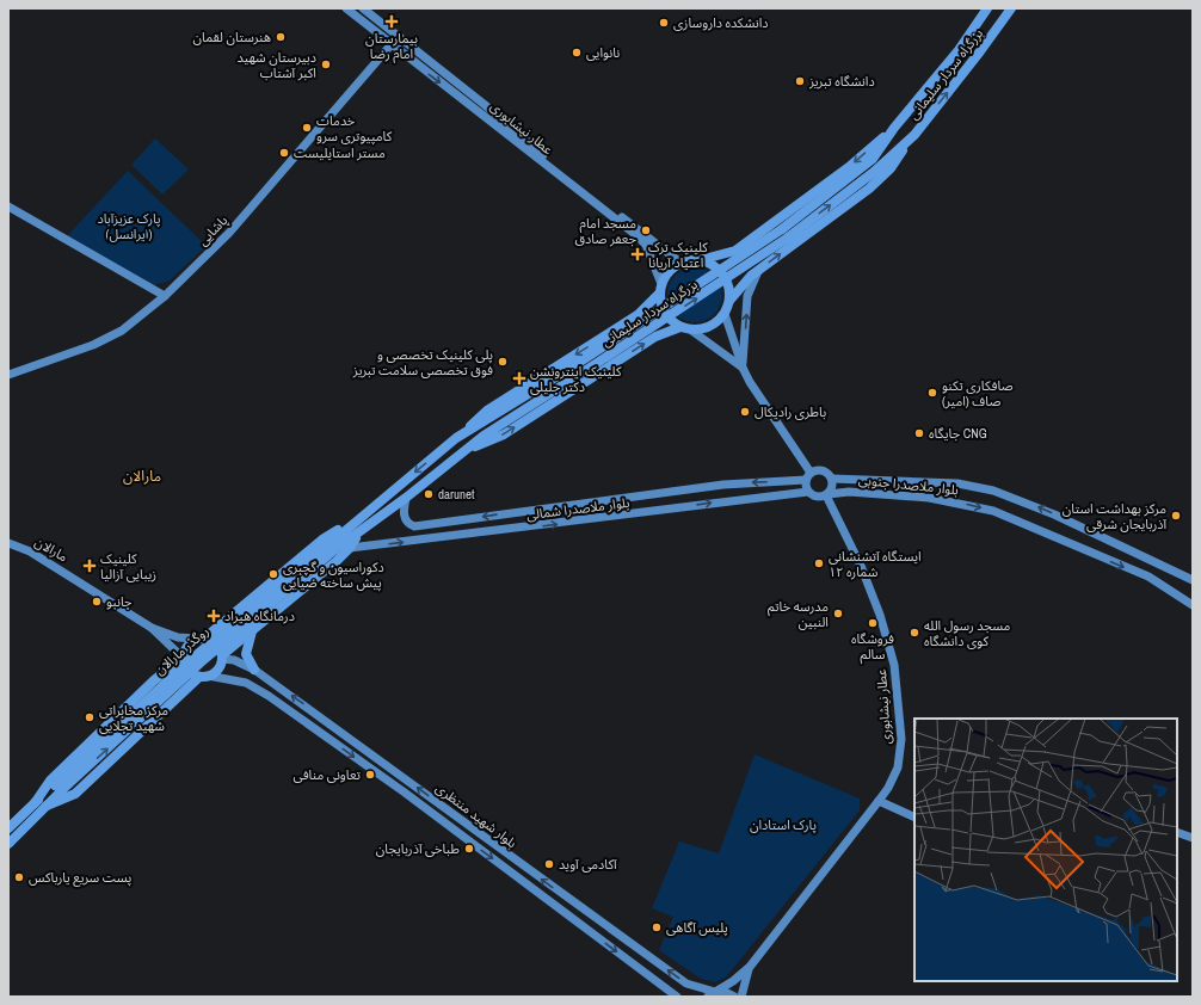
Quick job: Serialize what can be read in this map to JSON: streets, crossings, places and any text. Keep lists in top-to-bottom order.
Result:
{
  "streets": {
    "highway": ["بزرگراه سردار سلیمانی", "روگذر مارالان"],
    "main road": [
      "عطار نیشابوری",
      "پاشایی",
      "بلوار ملاصدرا جنوبی",
      "بلوار ملاصدرا شمالی",
      "مارالان",
      "بلوار شهید منتظری"
    ]
  },
  "crossings": [
    ["بزرگراه سردار سلیمانی", "بلوار ملاصدرا شمالی"],
    ["بزرگراه سردار سلیمانی", "روگذر مارالان"],
    ["عطار نیشابوری", "پاشایی"],
    ["عطار نیشابوری", "بلوار ملاصدرا جنوبی"],
    ["عطار نیشابوری", "بلوار ملاصدرا شمالی"],
    ["بلوار ملاصدرا جنوبی", "بلوار ملاصدرا شمالی"]
  ],
  "districts": ["مارالان"],
  "parks": ["پارک عزیزآباد (ایرانسل)", "پارک استادان"],
  "places": {
    "health": [
      "بیمارستان امام رضا",
      "کلینیک ترک اعتیاد آریانا",
      "کلینیک اینترونشن دکتر جلیلی",
      "کلینیک زیبایی آزالیا",
      "درمانگاه هیراد"
    ],
    "other": [
      "دانشکده داروسازی",
      "هنرستان لقمان",
      "نانوایی",
      "دبیرستان شهید اکبر آشتاب",
      "دانشگاه تبریز",
      "خدمات کامپیوتری سرو",
      "مستر استایلیست",
      "مسجد امام جعفر صادق",
      "پلی کلینیک تخصصی و فوق تخصصی سلامت تبریز",
      "صافکاری تکنو صاف (امیر)",
      "باطری رادیکال",
      "جایگاه CNG",
      "darunet",
      "مرکز بهداشت استان آذربایجان شرقی",
      "ایستگاه آتشنشانی شماره ۱۲",
      "دکوراسیون و گچبری پیش ساخته ضیایی",
      "جانبو",
      "مدرسه خاتم النبین",
      "فروشگاه سالم",
      "مسجد رسول الله کوی دانشگاه",
      "مرکز مخابراتی شهید تجلایی",
      "تعاونی منافی",
      "طباخی آذربایجان",
      "آکادمی آوید",
      "پست سریع یارباکس",
      "پلیس آگاهی"
    ]
  }
}
